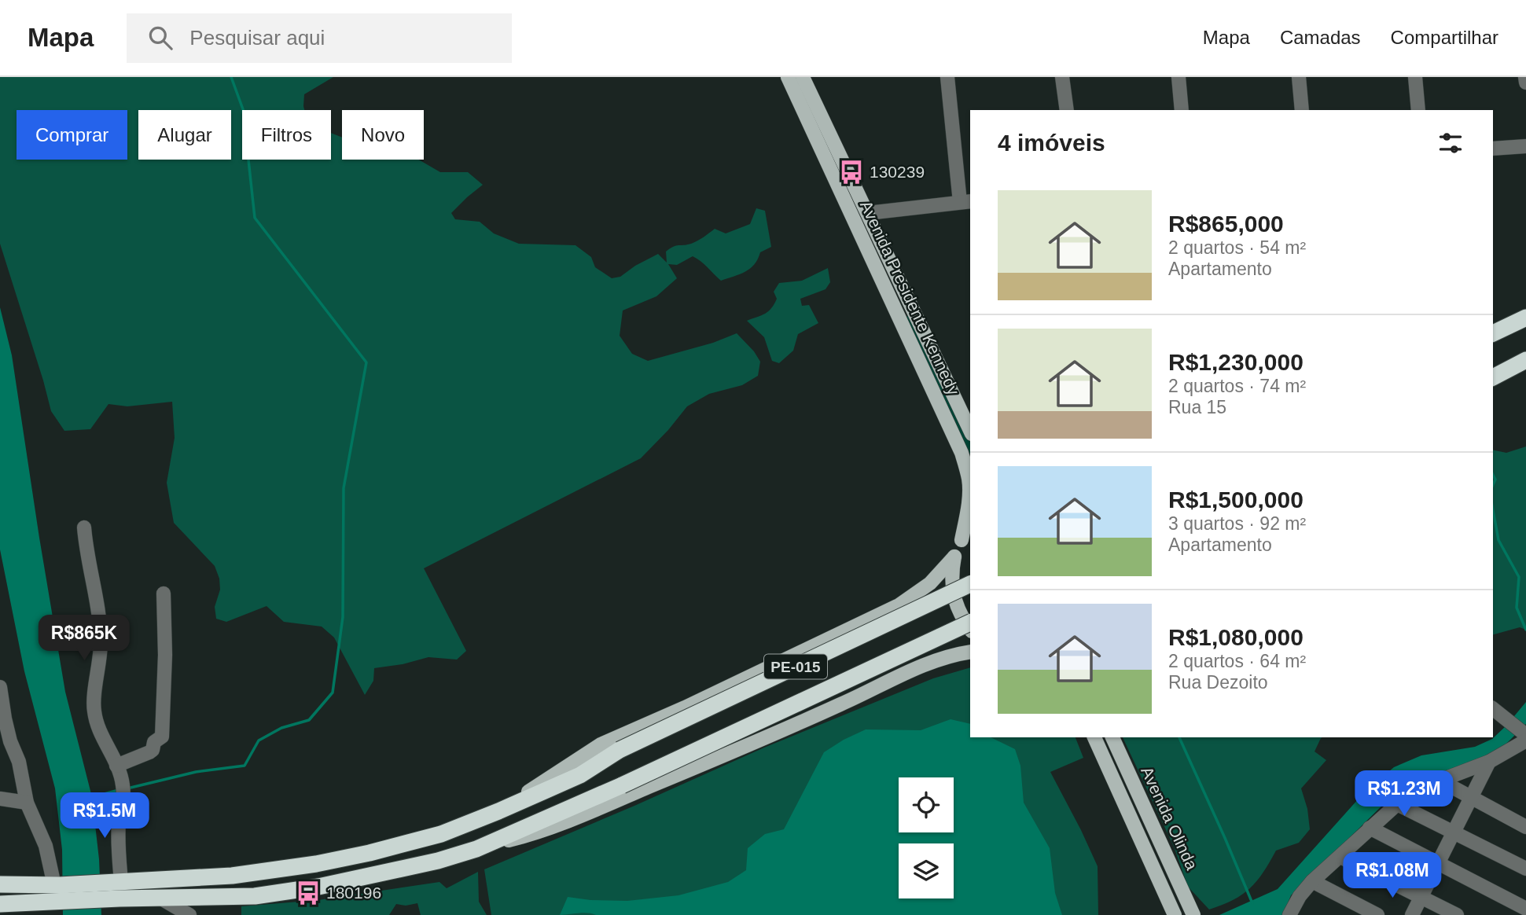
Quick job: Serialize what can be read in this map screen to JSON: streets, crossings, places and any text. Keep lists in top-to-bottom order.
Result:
{
  "streets": {
    "highway": ["PE-015"],
    "main road": ["Avenida Presidente Kennedy", "Avenida Olinda"]
  },
  "places": {
    "bus stop": ["130239", "180196"]
  },
  "page": {
    "header": "Mapa",
    "search": "Pesquisar aqui",
    "nav": ["Mapa", "Camadas", "Compartilhar"],
    "chip": [
      "Comprar",
      "Alugar",
      "Filtros",
      "Novo"
    ],
    "heading": "4 imóveis",
    "list": [
      {
        "name": "R$865,000",
        "note": "2 quartos · 54 m² · Apartamento"
      },
      {
        "name": "R$1,230,000",
        "note": "2 quartos · 74 m² · Rua 15"
      },
      {
        "name": "R$1,500,000",
        "note": "3 quartos · 92 m² · Apartamento"
      },
      {
        "name": "R$1,080,000",
        "note": "2 quartos · 64 m² · Rua Dezoito"
      }
    ],
    "price": [
      "R$865K",
      "R$1.23M",
      "R$1.5M",
      "R$1.08M"
    ]
  }
}
